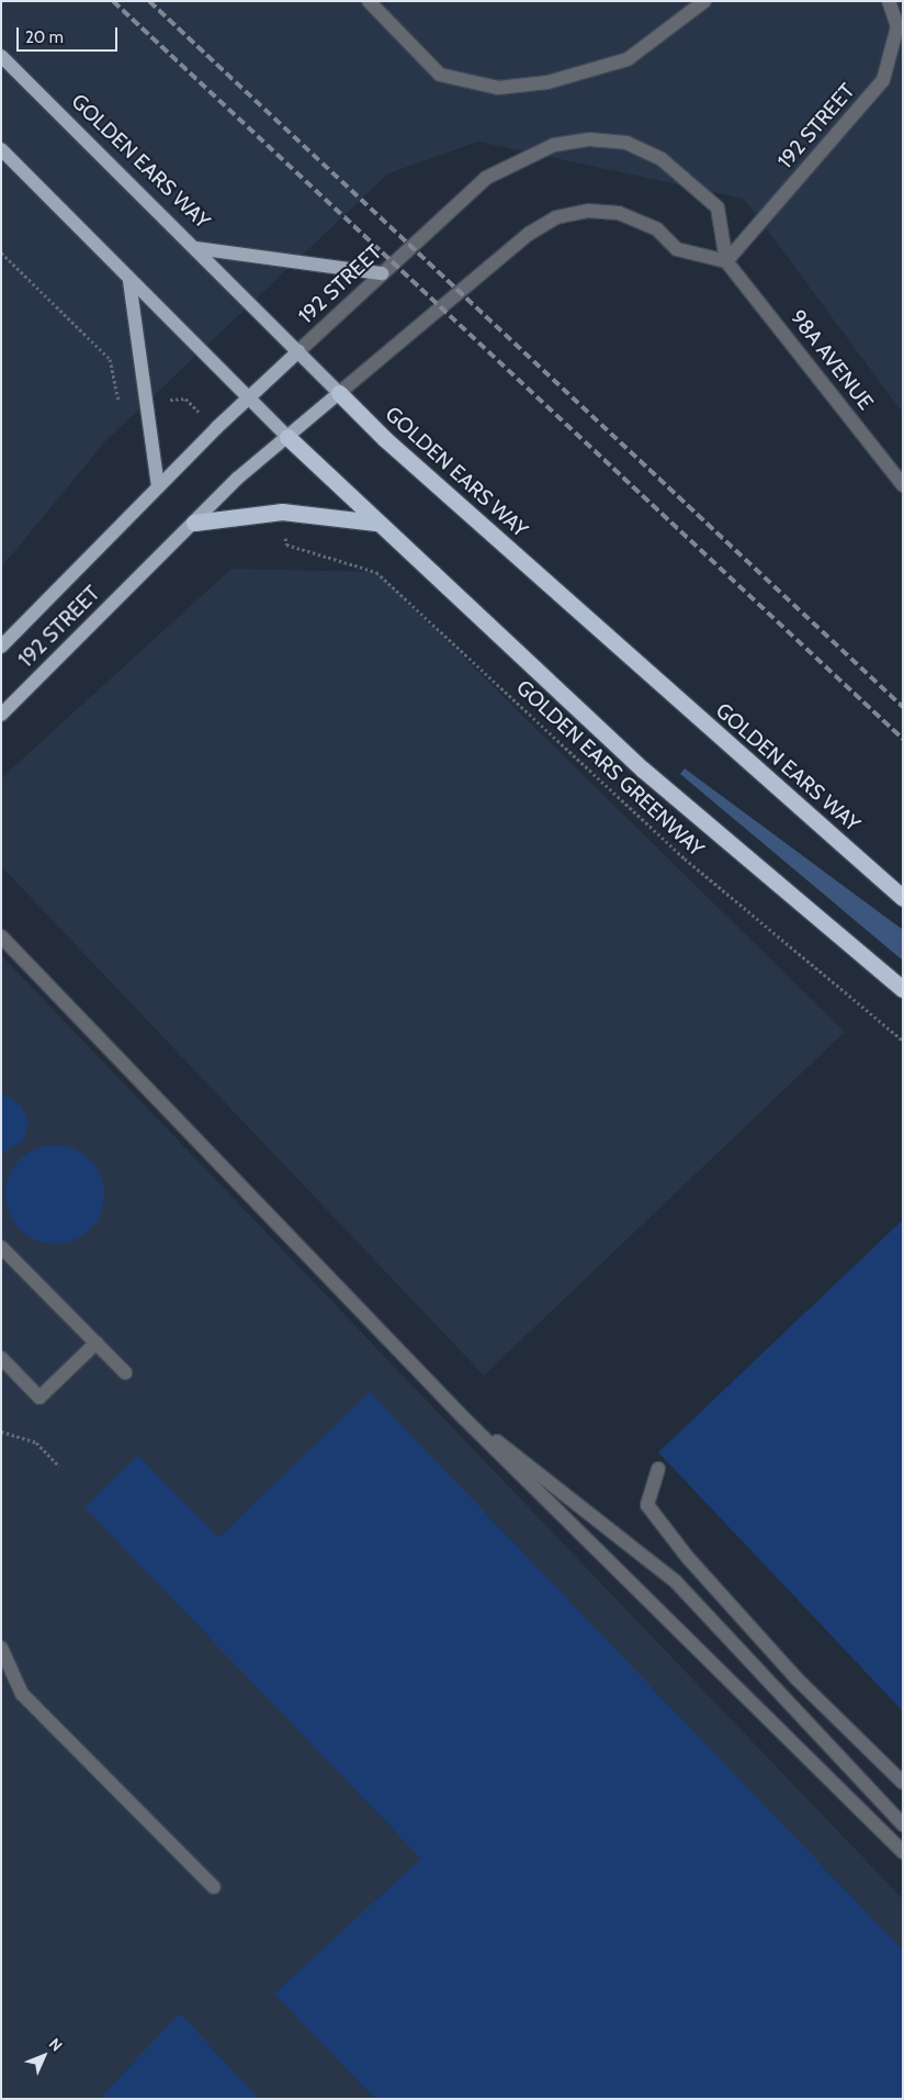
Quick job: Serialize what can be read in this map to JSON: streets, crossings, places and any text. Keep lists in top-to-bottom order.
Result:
{
  "streets": {
    "highway": ["GOLDEN EARS WAY"],
    "main road": ["192 STREET"],
    "street": ["98A AVENUE"],
    "path": ["GOLDEN EARS GREENWAY"]
  },
  "crossings": [
    ["192 STREET", "GOLDEN EARS WAY"],
    ["192 STREET", "98A AVENUE"]
  ],
  "scale_bar": "20 m",
  "north": "top right"
}
